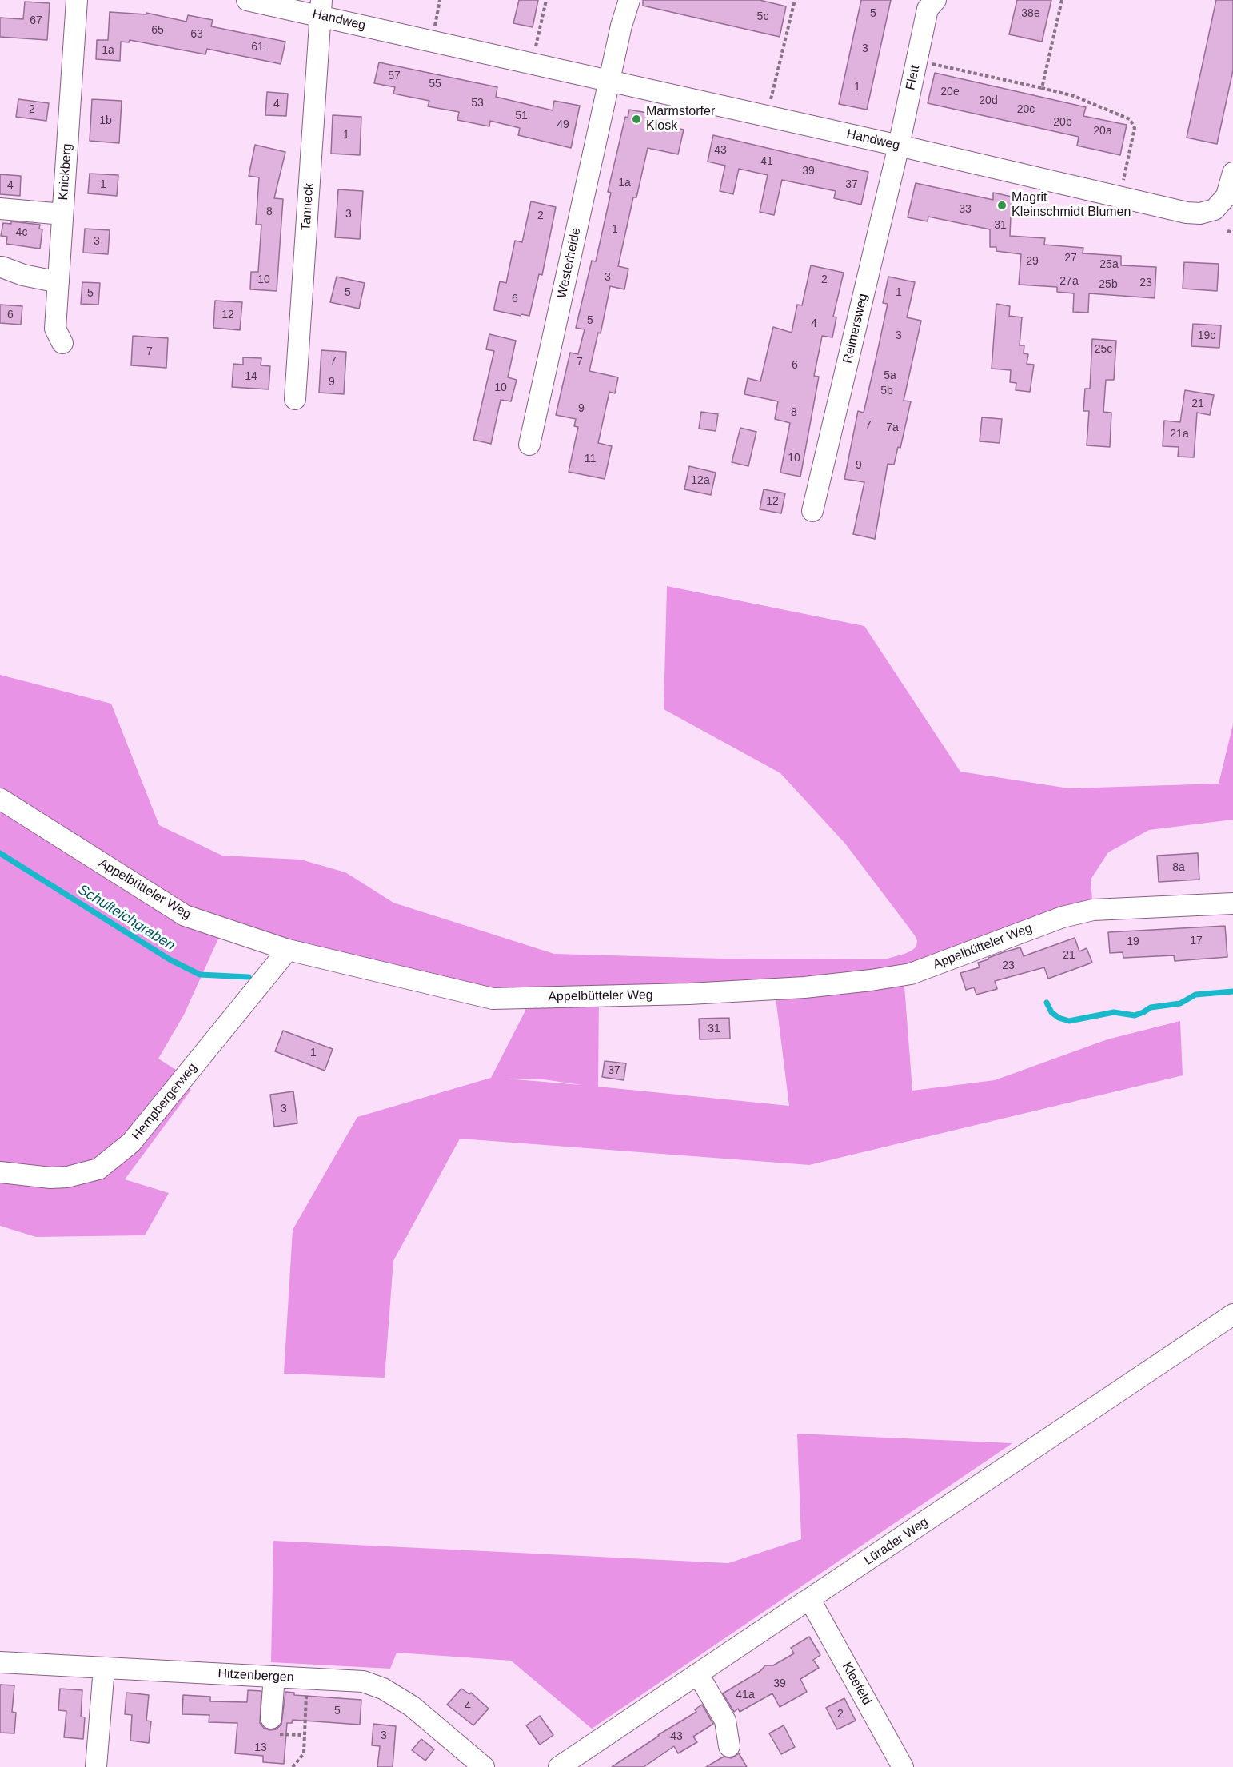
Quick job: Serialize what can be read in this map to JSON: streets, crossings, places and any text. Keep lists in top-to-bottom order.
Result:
{
  "streets": {
    "street": [
      "Handweg",
      "Flett",
      "Knickberg",
      "Tanneck",
      "Westerheide",
      "Reimersweg",
      "Appelbütteler Weg",
      "Hempbergerweg",
      "Lürader Weg",
      "Hitzenbergen",
      "Kleefeld"
    ]
  },
  "crossings": [
    ["Handweg", "Flett"],
    ["Handweg", "Tanneck"],
    ["Handweg", "Westerheide"],
    ["Handweg", "Reimersweg"],
    ["Flett", "Reimersweg"],
    ["Appelbütteler Weg", "Hempbergerweg"],
    ["Lürader Weg", "Kleefeld"]
  ],
  "water": ["Schulteichgraben"],
  "places": ["Marmstorfer Kiosk", "Magrit Kleinschmidt Blumen"],
  "house_numbers": [
    "5",
    "38e",
    "5c",
    "67",
    "65",
    "63",
    "61",
    "3",
    "1a",
    "57",
    "55",
    "1",
    "20e",
    "20d",
    "53",
    "4",
    "2",
    "20c",
    "51",
    "1b",
    "20b",
    "49",
    "20a",
    "1",
    "43",
    "41",
    "39",
    "1a",
    "1",
    "37",
    "4",
    "33",
    "8",
    "3",
    "2",
    "31",
    "1",
    "4c",
    "3",
    "27",
    "29",
    "25a",
    "3",
    "10",
    "2",
    "27a",
    "23",
    "25b",
    "5",
    "1",
    "5",
    "6",
    "6",
    "12",
    "5",
    "4",
    "3",
    "19c",
    "25c",
    "7",
    "7",
    "7",
    "6",
    "5a",
    "14",
    "9",
    "10",
    "5b",
    "21",
    "9",
    "8",
    "7",
    "7a",
    "21a",
    "10",
    "11",
    "9",
    "12a",
    "12",
    "8a",
    "17",
    "19",
    "21",
    "23",
    "31",
    "1",
    "37",
    "3",
    "39",
    "41a",
    "4",
    "5",
    "2",
    "3",
    "43",
    "13"
  ]
}
